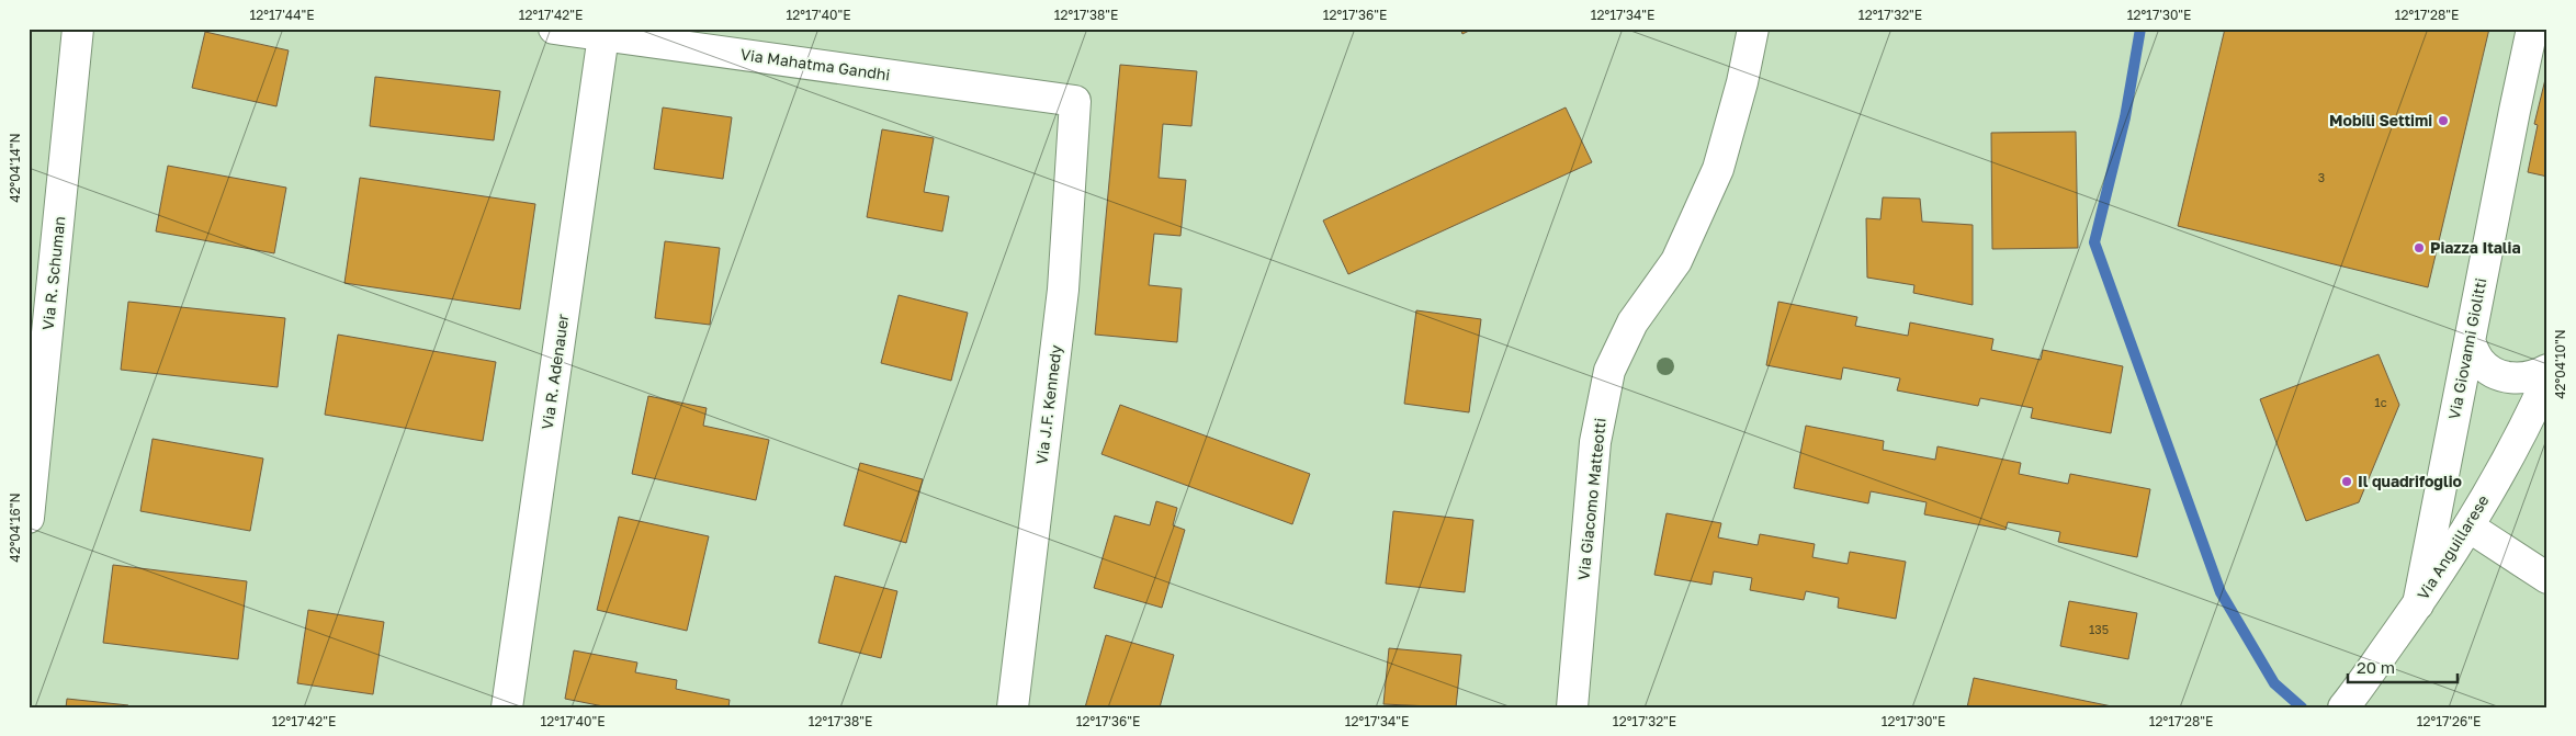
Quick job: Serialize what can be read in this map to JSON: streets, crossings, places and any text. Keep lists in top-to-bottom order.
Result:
{
  "streets": {
    "street": [
      "Via Mahatma Gandhi",
      "Via R. Schuman",
      "Via Giovanni Giolitti",
      "Via R. Adenauer",
      "Via J.F. Kennedy",
      "Via Giacomo Matteotti",
      "Via Anguillarese"
    ]
  },
  "crossings": [
    ["Via Mahatma Gandhi", "Via R. Adenauer"],
    ["Via Mahatma Gandhi", "Via J.F. Kennedy"],
    ["Via Giovanni Giolitti", "Via Anguillarese"]
  ],
  "places": ["Mobili Settimi", "Piazza Italia", "Il quadrifoglio"],
  "house_numbers": ["3", "1c", "135"],
  "scale_bar": "20 m",
  "coordinates": [
    "12°17'44\"E",
    "12°17'42\"E",
    "12°17'40\"E",
    "12°17'38\"E",
    "12°17'36\"E",
    "12°17'34\"E",
    "12°17'32\"E",
    "12°17'30\"E",
    "12°17'28\"E",
    "42°04'14\"N",
    "42°04'10\"N",
    "42°04'16\"N",
    "12°17'26\"E"
  ]
}
